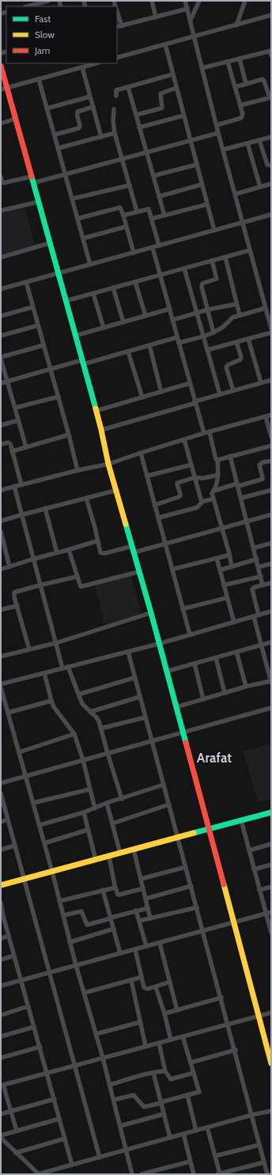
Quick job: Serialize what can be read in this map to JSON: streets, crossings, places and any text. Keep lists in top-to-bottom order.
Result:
{
  "districts": ["Arafat"],
  "legend": ["Fast", "Slow", "Jam"]
}
